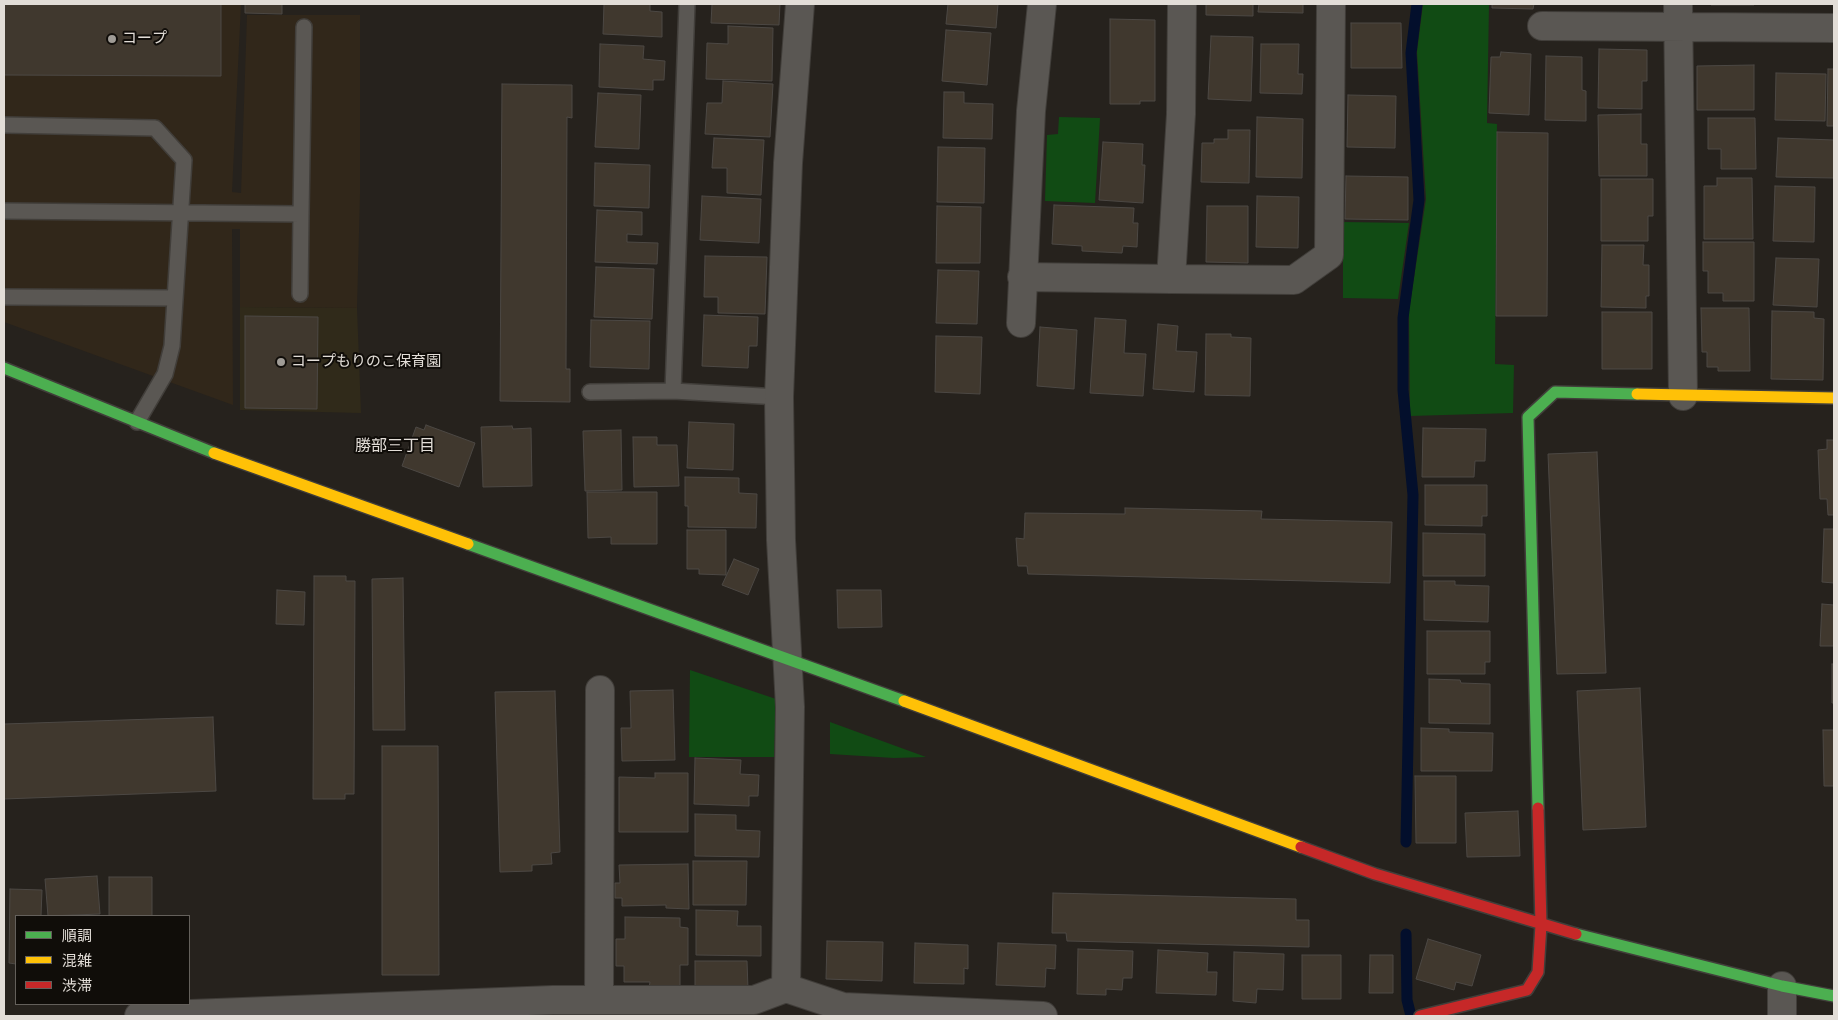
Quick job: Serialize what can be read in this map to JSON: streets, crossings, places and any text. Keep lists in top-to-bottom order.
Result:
{
  "districts": ["勝部三丁目"],
  "places": ["コープ", "コープもりのこ保育園"],
  "legend": ["順調", "混雑", "渋滞"]
}
